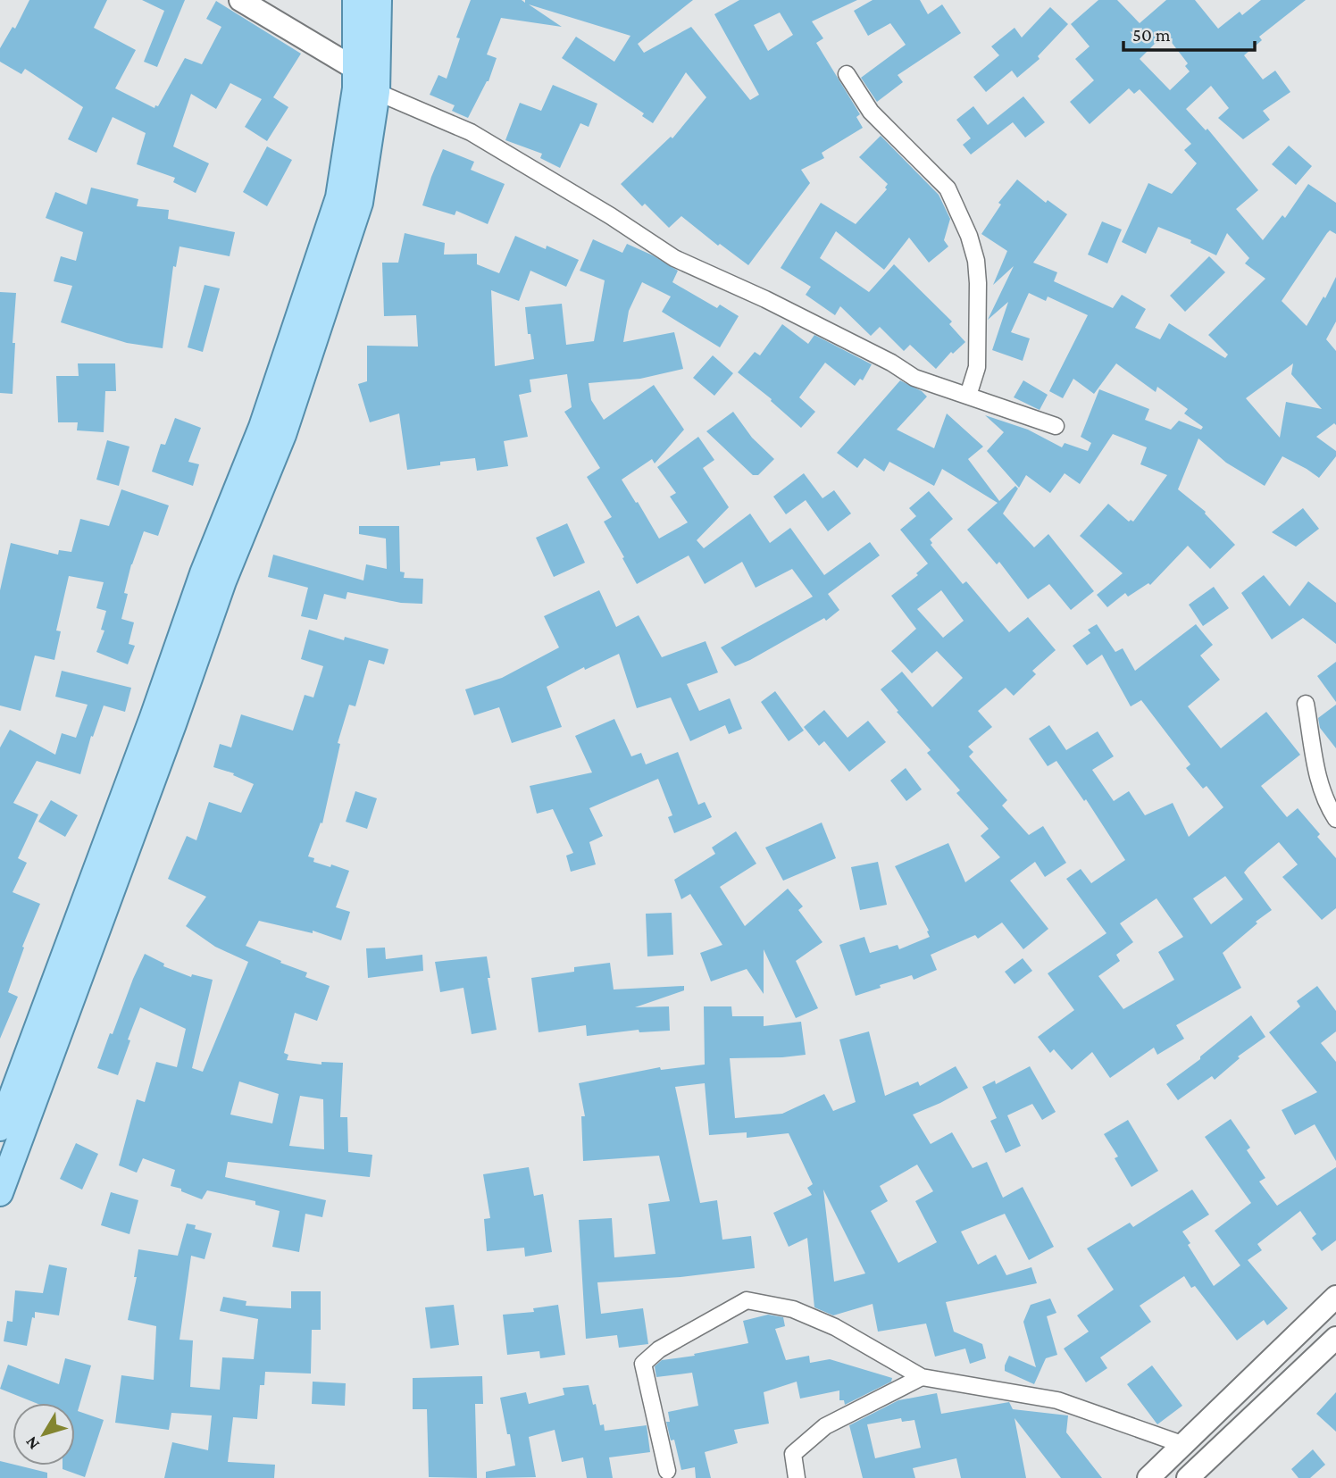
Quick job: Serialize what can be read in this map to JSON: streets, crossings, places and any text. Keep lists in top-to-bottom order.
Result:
{
  "scale_bar": "50 m",
  "north": "bottom left"
}
